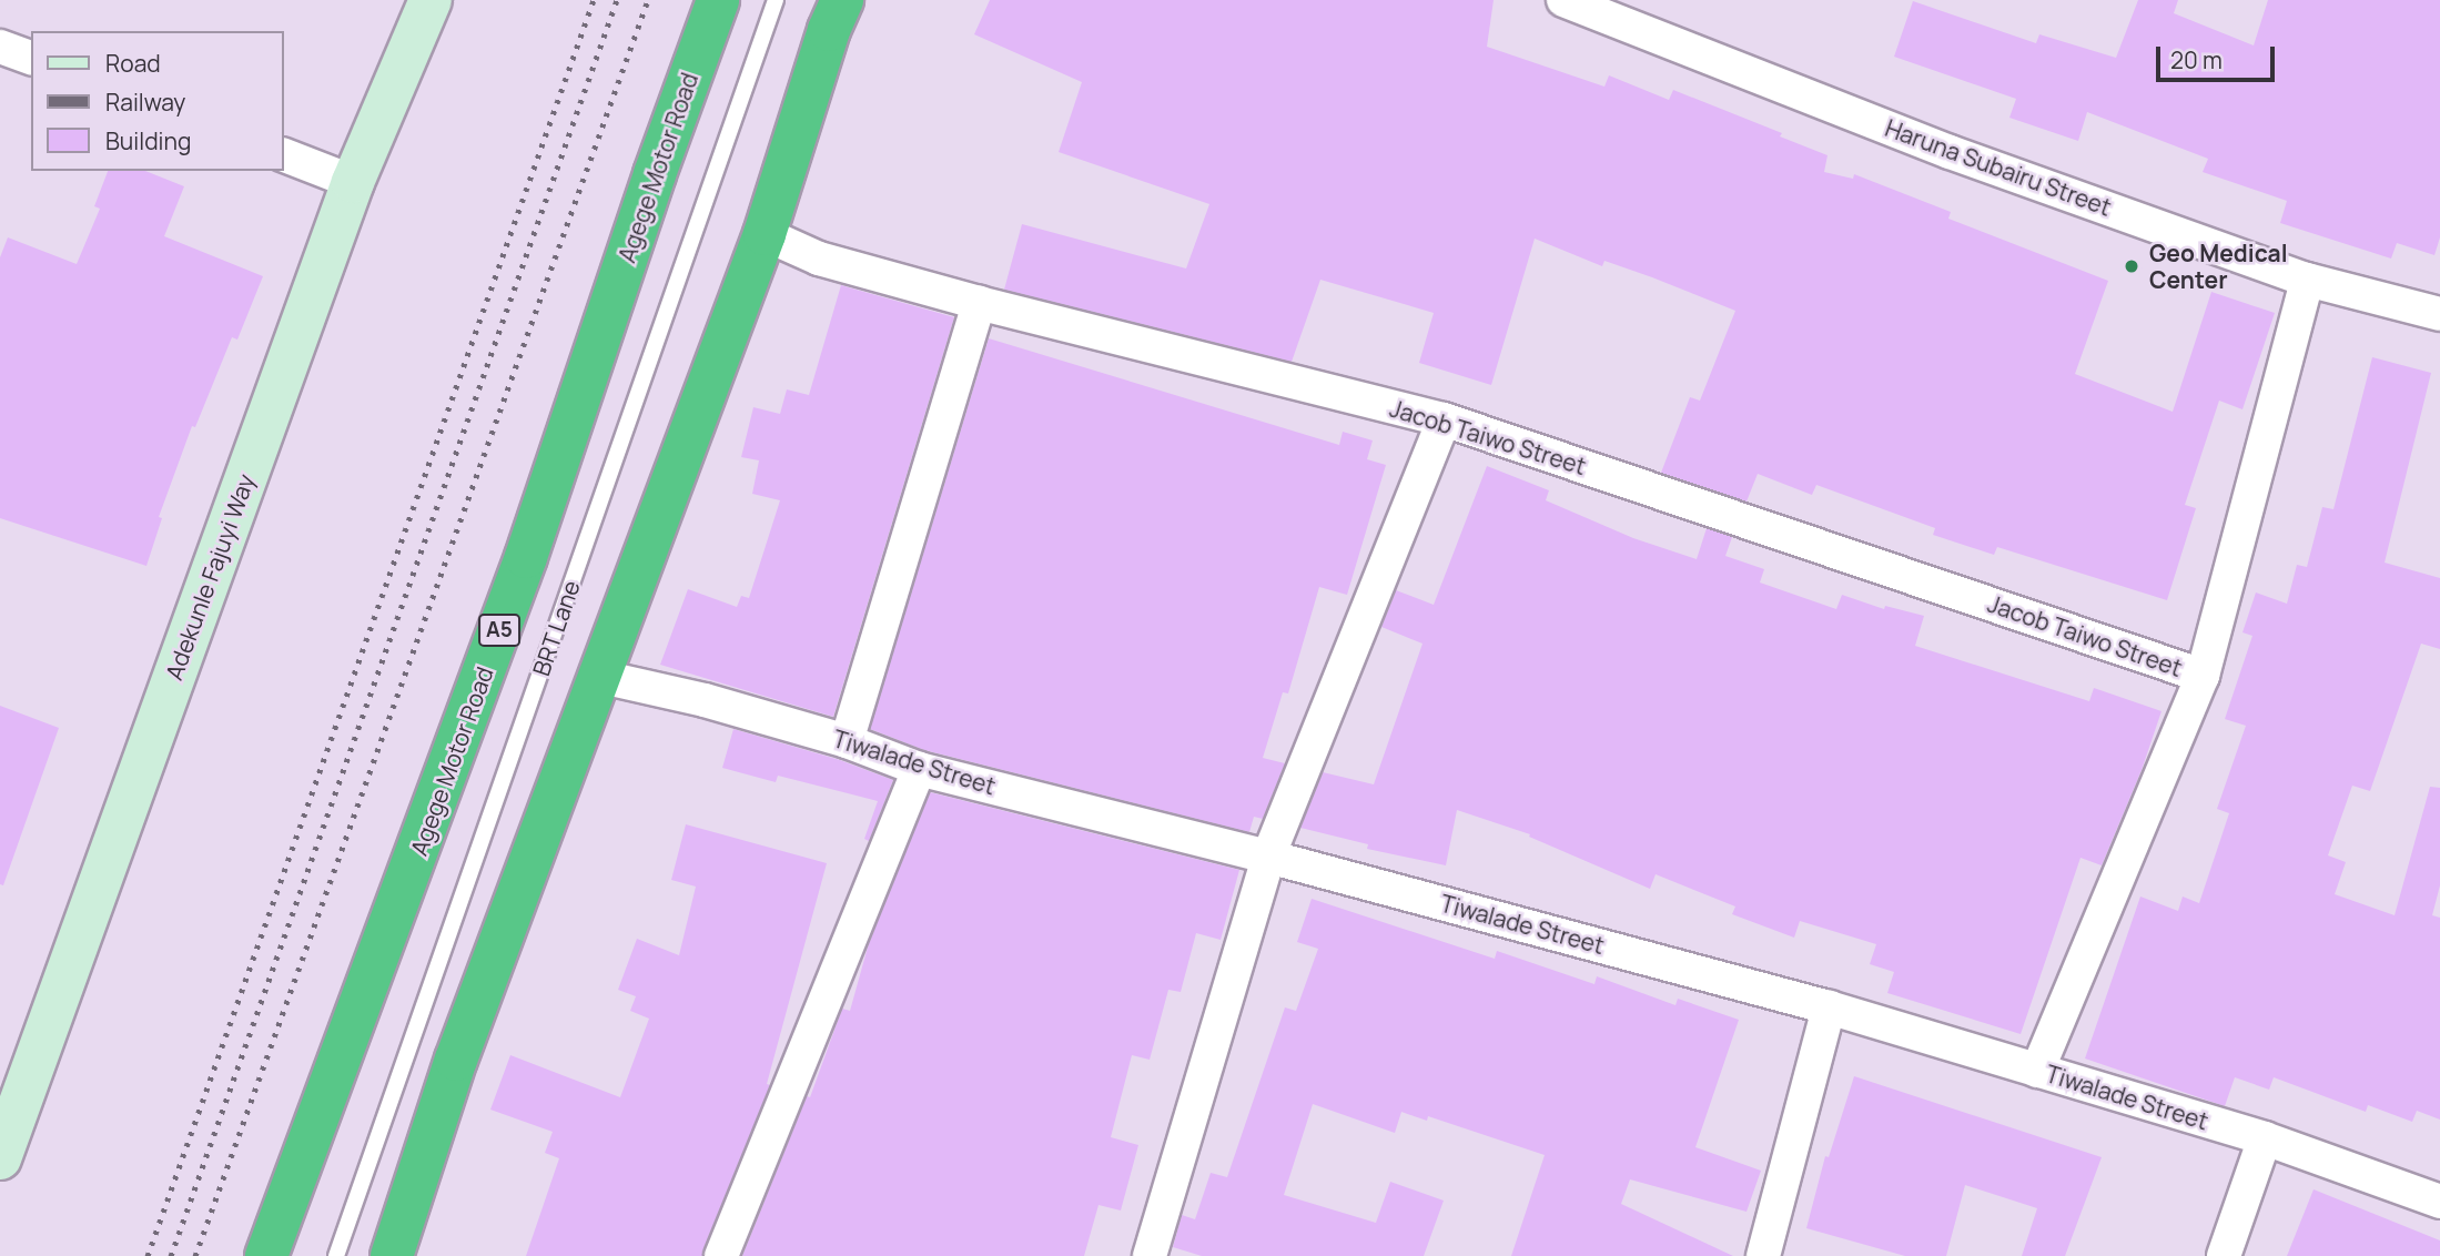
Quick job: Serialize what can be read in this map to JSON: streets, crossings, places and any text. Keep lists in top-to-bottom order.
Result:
{
  "streets": {
    "highway": ["Agege Motor Road", "A5"],
    "street": [
      "Haruna Subairu Street",
      "Jacob Taiwo Street",
      "Adekunle Fajuyi Way",
      "Tiwalade Street"
    ],
    "lane": ["BRT Lane"]
  },
  "places": ["Geo Medical Center"],
  "legend": ["Road", "Railway", "Building"],
  "scale_bar": "20 m"
}
